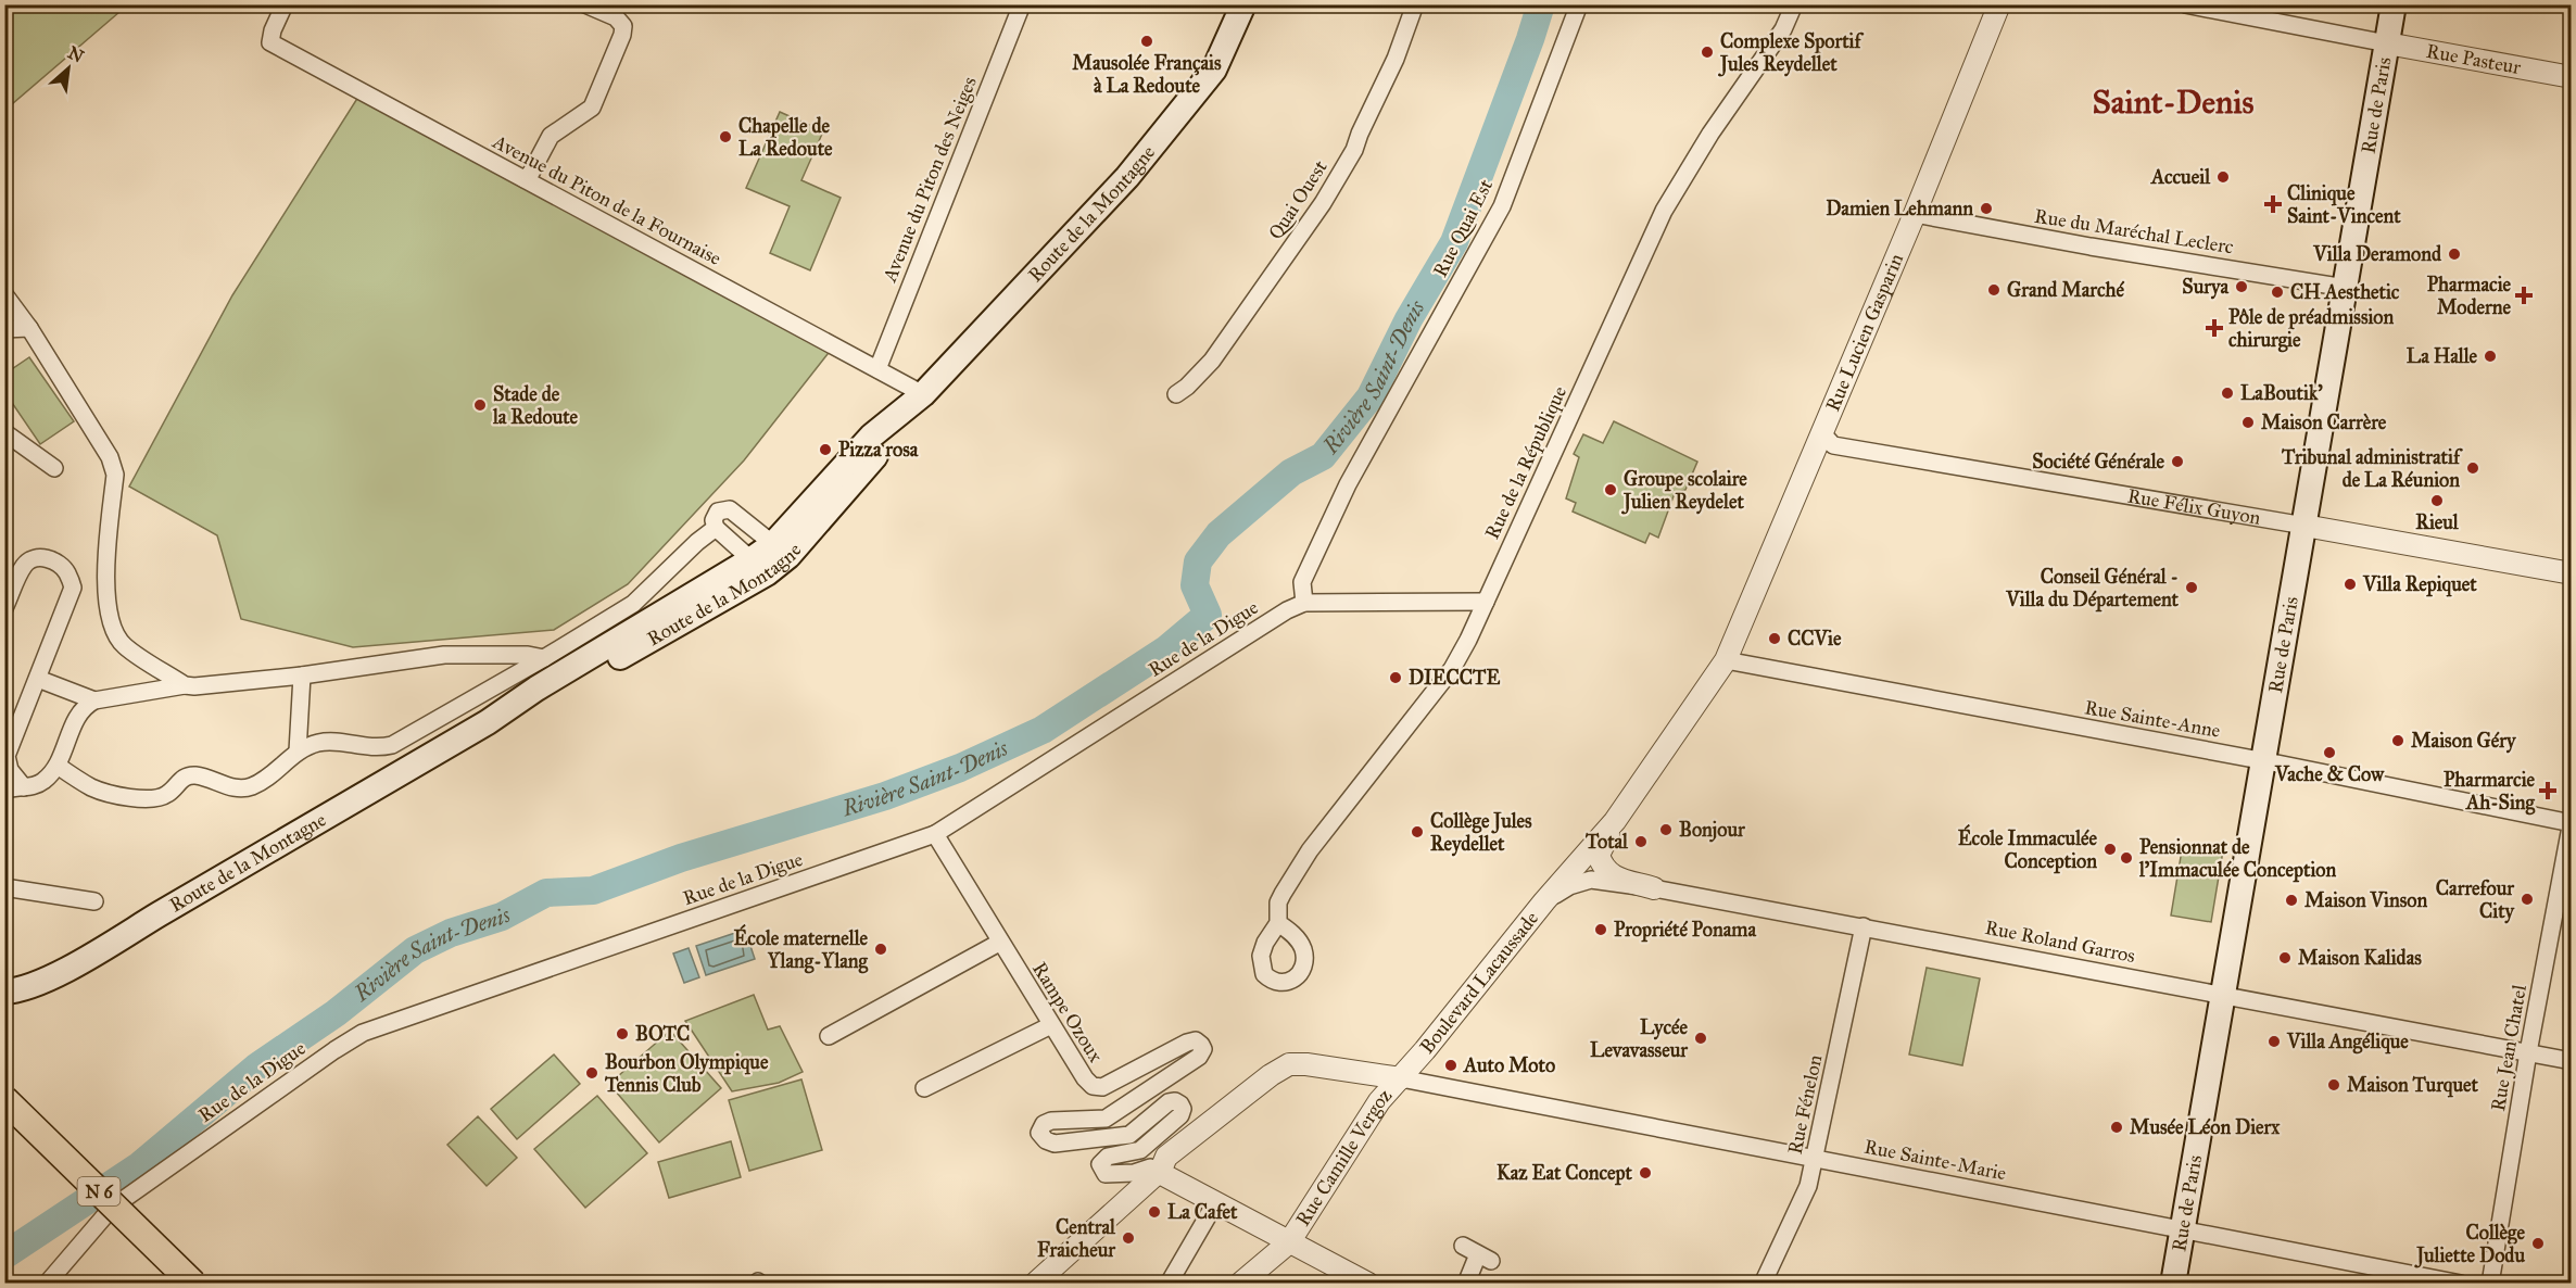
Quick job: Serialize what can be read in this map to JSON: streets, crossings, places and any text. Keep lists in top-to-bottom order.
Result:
{
  "streets": {
    "main road": ["Rue de Paris", "Route de la Montagne", "N 6"],
    "street": [
      "Rue Pasteur",
      "Avenue du Piton des Neiges",
      "Avenue du Piton de la Fournaise",
      "Quai Ouest",
      "Rue Quai Est",
      "Rue du Maréchal Leclerc",
      "Rue Lucien Gasparin",
      "Rue de la République",
      "Rue Félix Guyon",
      "Rue de la Digue",
      "Rue Sainte-Anne",
      "Rue Roland Garros",
      "Boulevard Lacaussade",
      "Rampe Ozoux",
      "Rue Jean Chatel",
      "Rue Fénelon",
      "Rue Camille Vergoz",
      "Rue Sainte-Marie"
    ]
  },
  "crossings": [
    ["Rue Pasteur", "Rue de Paris"],
    ["Rue de Paris", "Rue du Maréchal Leclerc"],
    ["Rue de Paris", "Rue Félix Guyon"],
    ["Rue de Paris", "Rue Sainte-Anne"],
    ["Rue de Paris", "Rue Roland Garros"],
    ["Rue de Paris", "Rue Sainte-Marie"],
    ["Avenue du Piton des Neiges", "Avenue du Piton de la Fournaise"],
    ["Avenue du Piton de la Fournaise", "Route de la Montagne"],
    ["Rue Quai Est", "Rue de la Digue"],
    ["Rue du Maréchal Leclerc", "Rue Lucien Gasparin"],
    ["Rue Lucien Gasparin", "Rue Félix Guyon"],
    ["Rue Lucien Gasparin", "Rue Sainte-Anne"],
    ["Rue Lucien Gasparin", "Boulevard Lacaussade"],
    ["Rue de la République", "Rue de la Digue"],
    ["Rue de la Digue", "Rampe Ozoux"],
    ["Rue Sainte-Anne", "Boulevard Lacaussade"],
    ["Rue Sainte-Anne", "Rue Jean Chatel"],
    ["Rue Roland Garros", "Boulevard Lacaussade"],
    ["Rue Roland Garros", "Rue Jean Chatel"],
    ["Rue Roland Garros", "Rue Fénelon"],
    ["Boulevard Lacaussade", "Rue Camille Vergoz"],
    ["Boulevard Lacaussade", "Rue Sainte-Marie"],
    ["Rue Fénelon", "Rue Sainte-Marie"],
    ["Rue Camille Vergoz", "Rue Sainte-Marie"]
  ],
  "districts": ["Saint-Denis"],
  "water": ["Rivière Saint-Denis"],
  "places": {
    "other": [
      "Mausolée Français à La Redoute",
      "Complexe Sportif Jules Reydellet",
      "Chapelle de La Redoute",
      "Accueil",
      "Damien Lehmann",
      "Villa Deramond",
      "Surya",
      "Grand Marché",
      "CH Aesthetic",
      "La Halle",
      "LaBoutik'",
      "Stade de la Redoute",
      "Maison Carrère",
      "Pizza rosa",
      "Société Générale",
      "Tribunal administratif de La Réunion",
      "Groupe scolaire Julien Reydelet",
      "Rieul",
      "Villa Repiquet",
      "Conseil Général - Villa du Département",
      "CCVie",
      "DIECCTE",
      "Maison Géry",
      "Vache & Cow",
      "Bonjour",
      "Collège Jules Reydellet",
      "Total",
      "École Immaculée Conception",
      "Pensionnat de l'Immaculée Conception",
      "Carrefour City",
      "Maison Vinson",
      "Propriété Ponama",
      "École maternelle Ylang-Ylang",
      "Maison Kalidas",
      "BOTC",
      "Lycée Levavasseur",
      "Villa Angélique",
      "Auto Moto",
      "Bourbon Olympique Tennis Club",
      "Maison Turquet",
      "Musée Léon Dierx",
      "Kaz Eat Concept",
      "La Cafet",
      "Central Fraicheur",
      "Collège Juliette Dodu"
    ],
    "health": [
      "Clinique Saint-Vincent",
      "Pharmacie Moderne",
      "Pôle de préadmission chirurgie",
      "Pharmarcie Ah-Sing"
    ]
  },
  "north": "top right"
}
